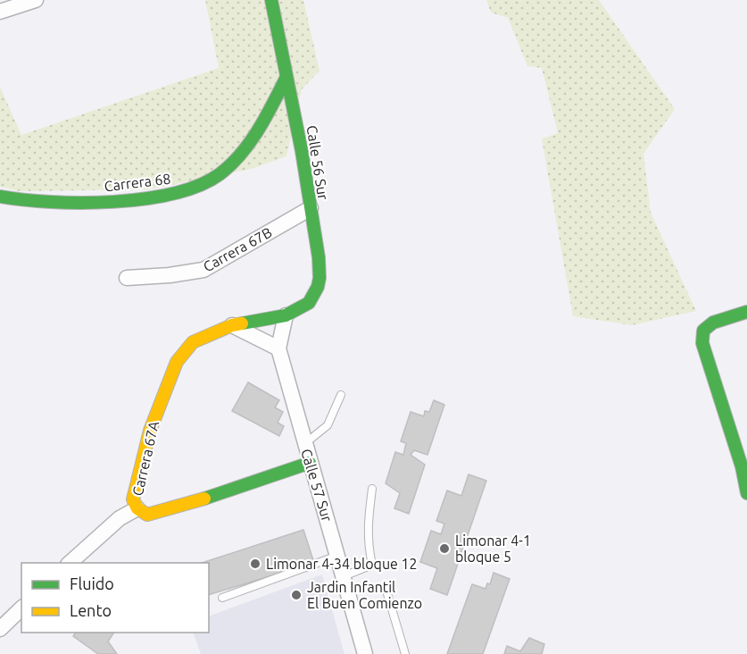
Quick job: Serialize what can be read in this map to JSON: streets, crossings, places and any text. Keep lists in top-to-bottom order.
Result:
{
  "streets": {
    "street": [
      "Calle 56 Sur",
      "Carrera 68",
      "Carrera 67B",
      "Carrera 67A",
      "Calle 57 Sur"
    ]
  },
  "crossings": [
    ["Calle 56 Sur", "Carrera 68"],
    ["Calle 56 Sur", "Carrera 67B"],
    ["Calle 56 Sur", "Carrera 67A"],
    ["Calle 56 Sur", "Calle 57 Sur"],
    ["Carrera 67A", "Calle 57 Sur"]
  ],
  "places": ["Limonar 4-1 bloque 5", "Limonar 4-34 bloque 12", "Jardin Infantil El Buen Comienzo"],
  "legend": ["Fluido", "Lento"]
}
